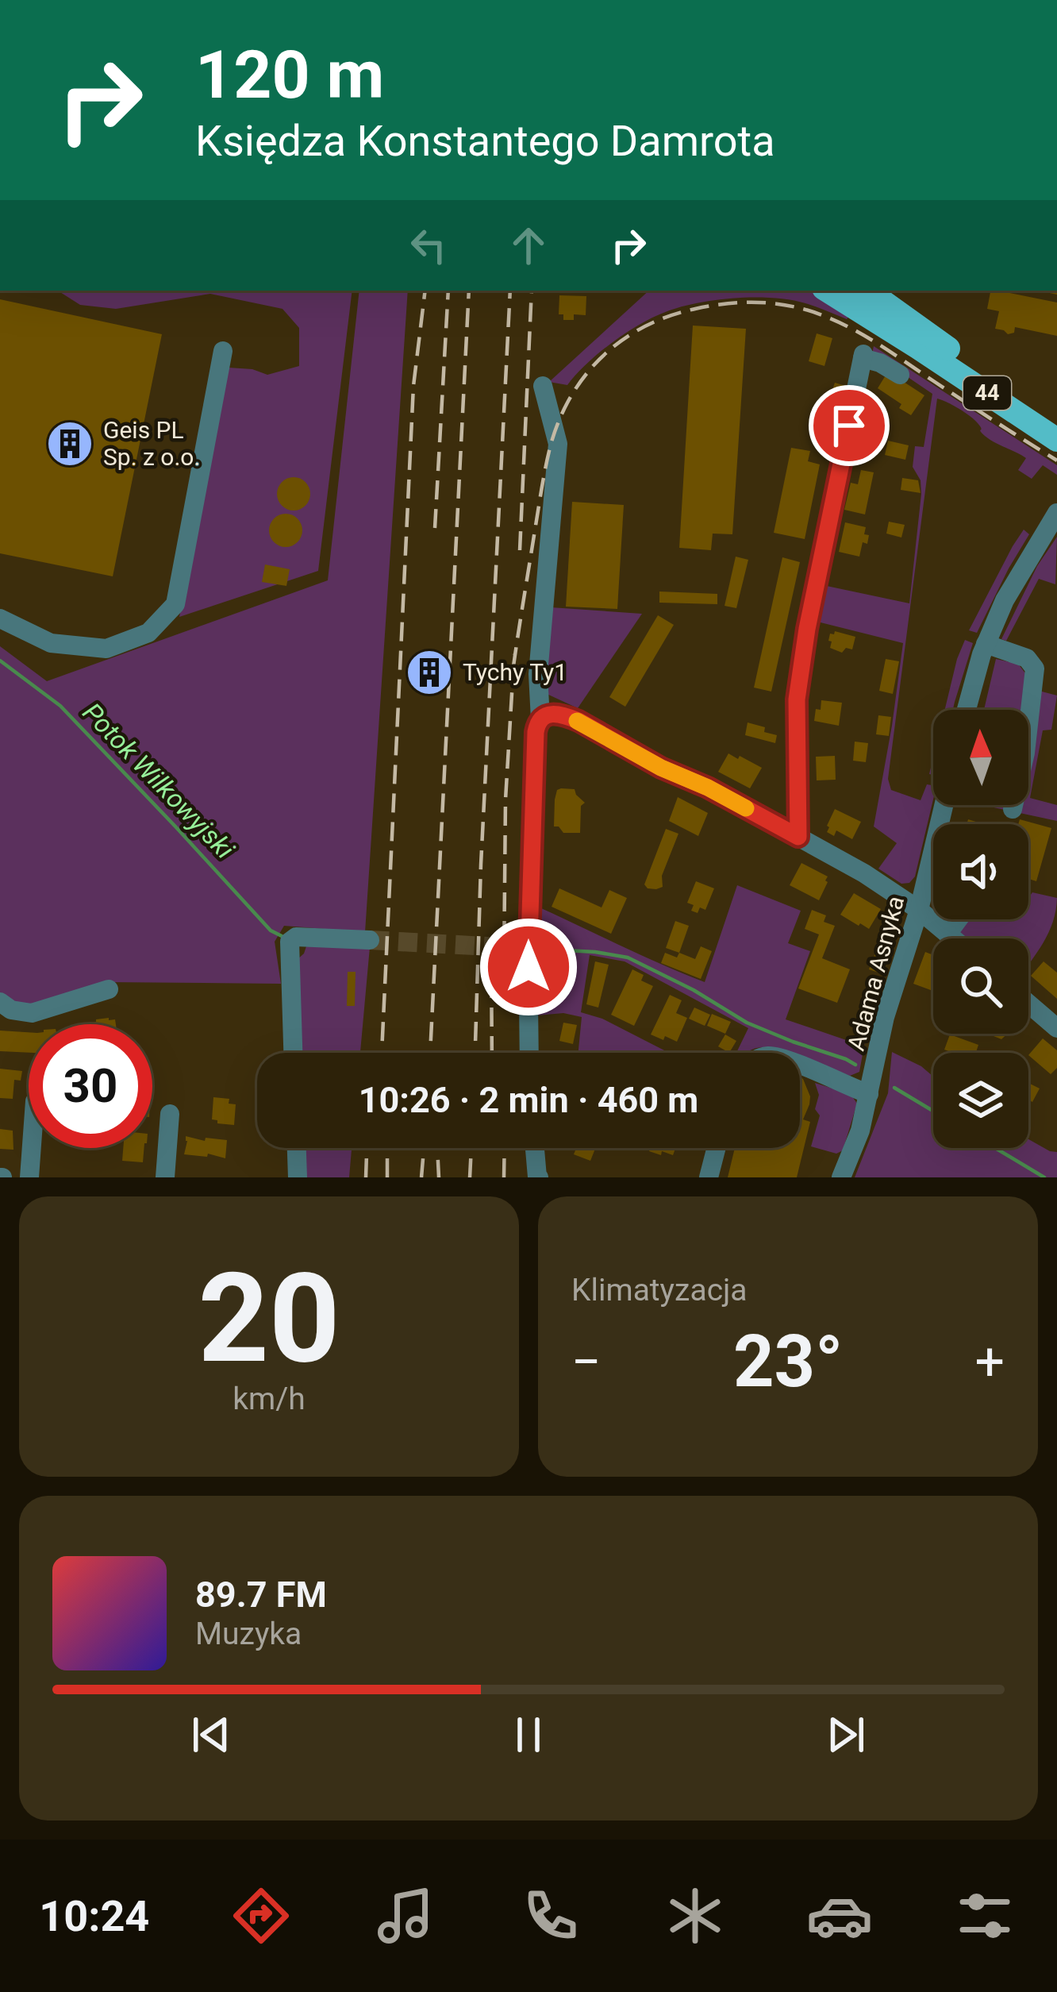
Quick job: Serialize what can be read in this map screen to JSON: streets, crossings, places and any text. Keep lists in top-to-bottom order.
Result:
{
  "streets": {
    "main road": ["44"],
    "street": ["Adama Asnyka"]
  },
  "water": ["Potok Wilkowyjski"],
  "places": {
    "building": ["Geis PL Sp. z o.o.", "Tychy Ty1"]
  },
  "north": "top",
  "page": {
    "turn": ["120 m", "Księdza Konstantego Damrota"],
    "limit": "30",
    "trip": "10:26 · 2 min · 460 m",
    "tile": [
      ["20", "km/h"],
      "Klimatyzacja"
    ],
    "heat": ["−", "23°", "+"],
    "song": ["89.7 FM", "Muzyka"],
    "tabs": "10:24"
  }
}
